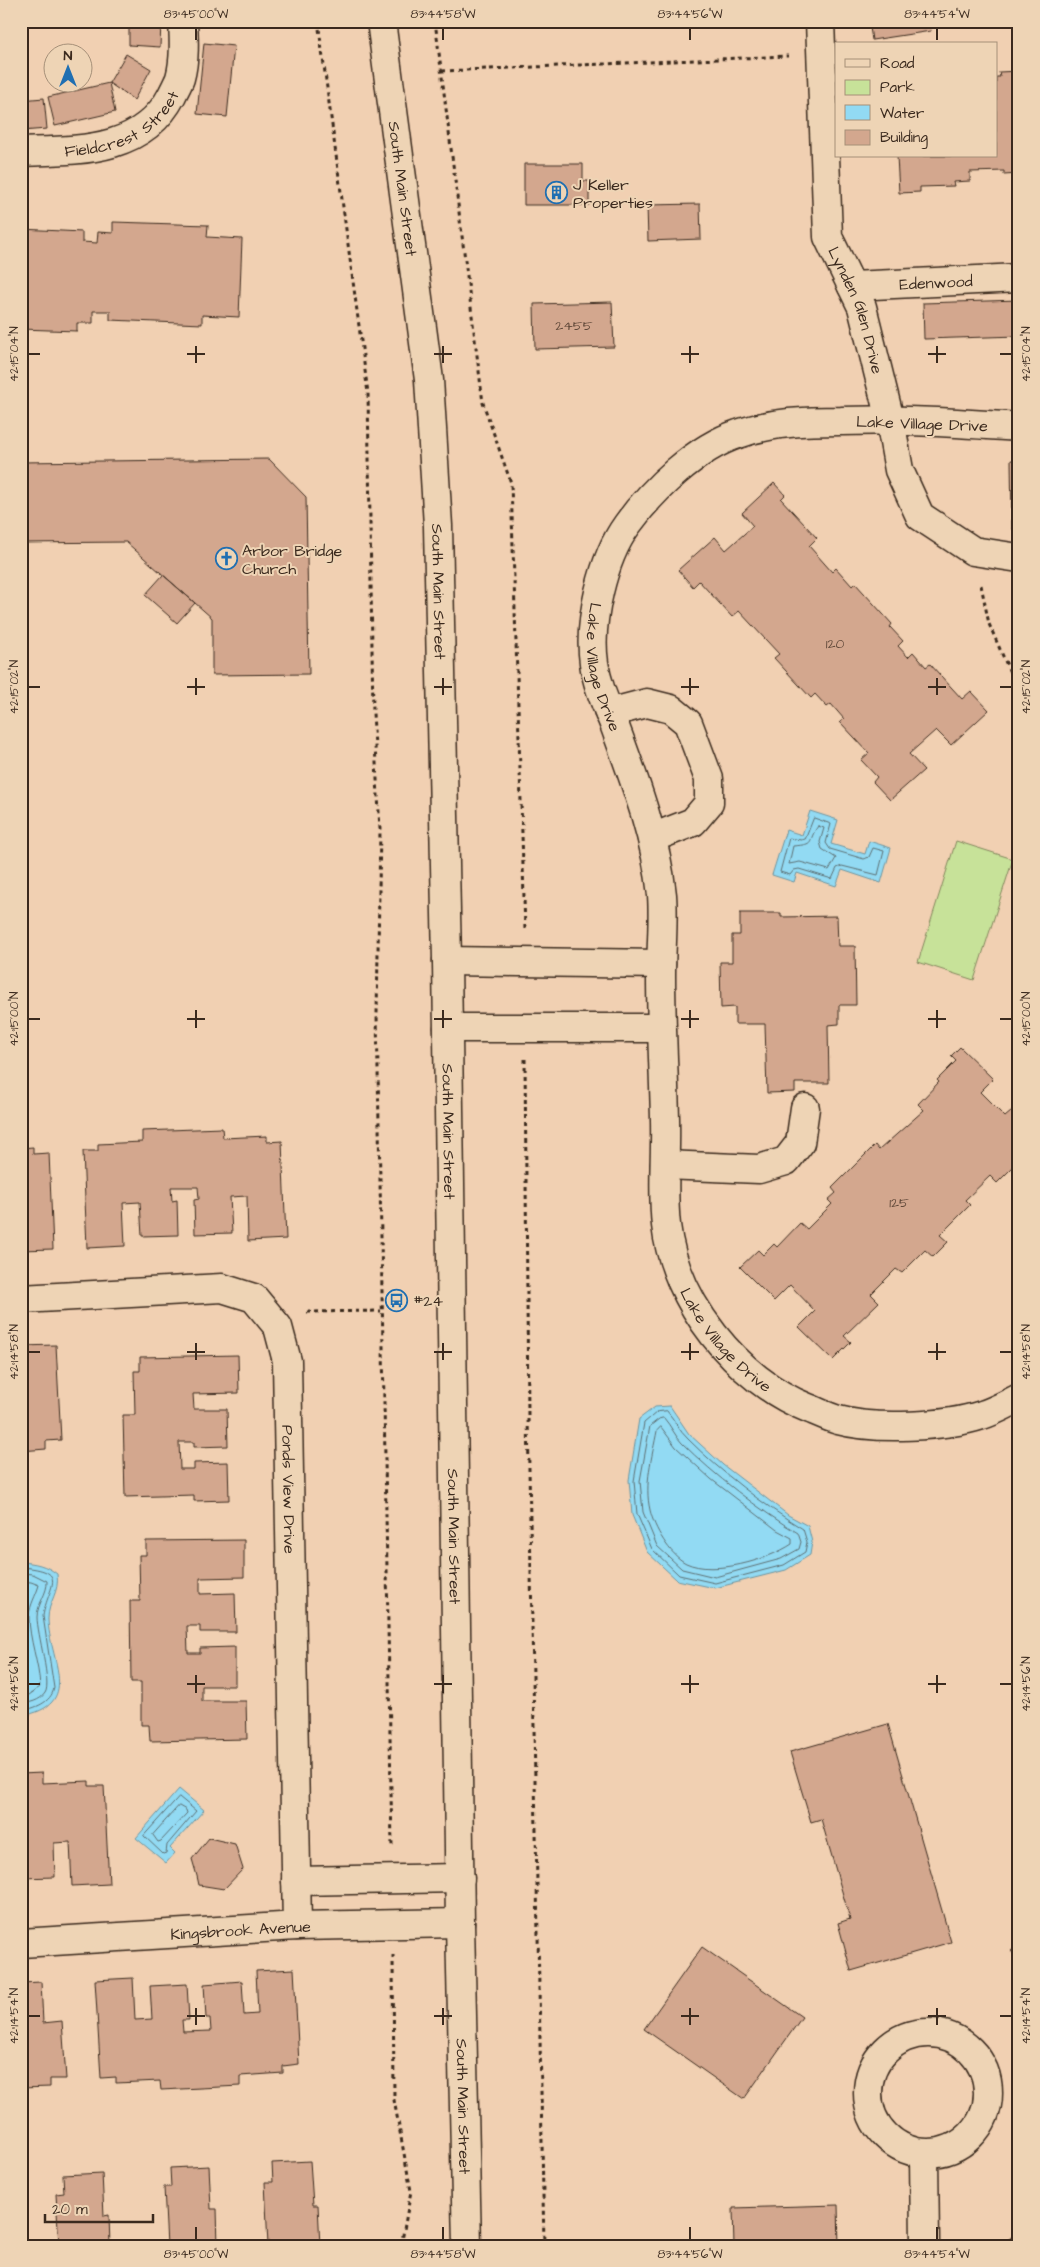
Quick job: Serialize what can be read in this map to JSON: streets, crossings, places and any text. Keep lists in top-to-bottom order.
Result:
{
  "streets": {
    "street": [
      "Fieldcrest Street",
      "South Main Street",
      "Edenwood",
      "Lynden Glen Drive",
      "Lake Village Drive",
      "Ponds View Drive",
      "Kingsbrook Avenue"
    ]
  },
  "crossings": [
    ["South Main Street", "Kingsbrook Avenue"],
    ["Edenwood", "Lynden Glen Drive"],
    ["Lynden Glen Drive", "Lake Village Drive"],
    ["Ponds View Drive", "Kingsbrook Avenue"]
  ],
  "places": {
    "building": ["J Keller Properties"],
    "church": ["Arbor Bridge Church"],
    "bus stop": ["#24"]
  },
  "house_numbers": ["2455", "120", "125"],
  "legend": [
    "Road",
    "Park",
    "Water",
    "Building"
  ],
  "scale_bar": "20 m",
  "north": "top",
  "coordinates": [
    "83°45'00\"W",
    "83°44'58\"W",
    "83°44'56\"W",
    "83°44'54\"W",
    "42°15'04\"N",
    "42°15'02\"N",
    "42°15'00\"N",
    "42°14'58\"N",
    "42°14'56\"N",
    "42°14'54\"N"
  ]
}
